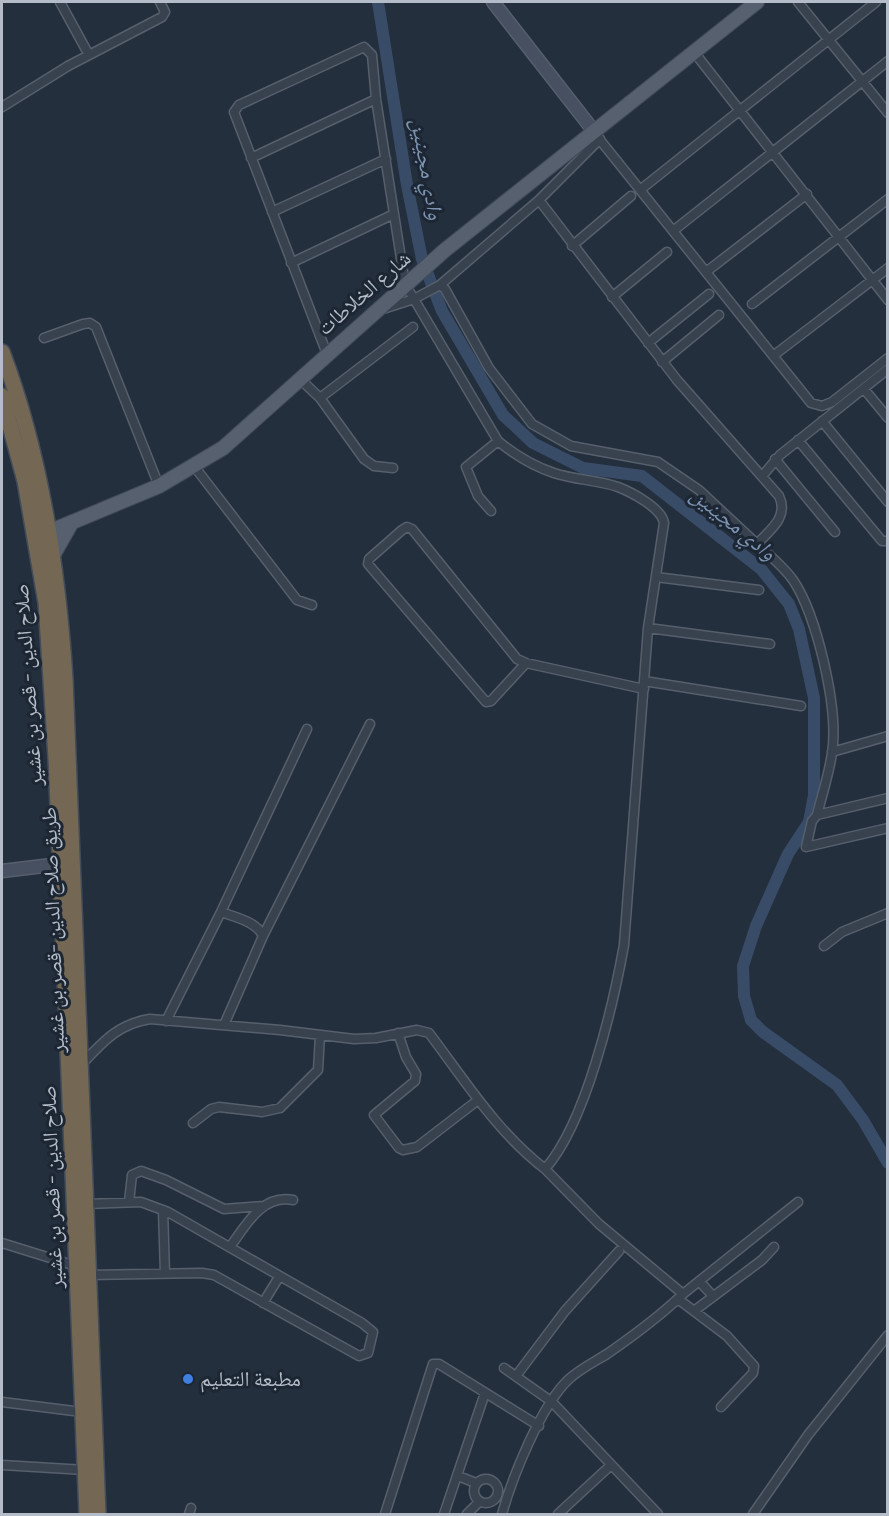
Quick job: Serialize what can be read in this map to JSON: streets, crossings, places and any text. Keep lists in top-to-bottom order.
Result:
{
  "streets": {
    "highway": ["صلاح الدين - قصر بن غشير", "طريق صلاح الدين -قصر بن غشير"],
    "main road": ["شارع الخلاطات"]
  },
  "crossings": [
    ["شارع الخلاطات", "صلاح الدين - قصر بن غشير"],
    ["شارع الخلاطات", "طريق صلاح الدين -قصر بن غشير"],
    ["صلاح الدين - قصر بن غشير", "طريق صلاح الدين -قصر بن غشير"]
  ],
  "water": ["وادي مجينين"],
  "places": ["مطبعة التعليم"]
}
